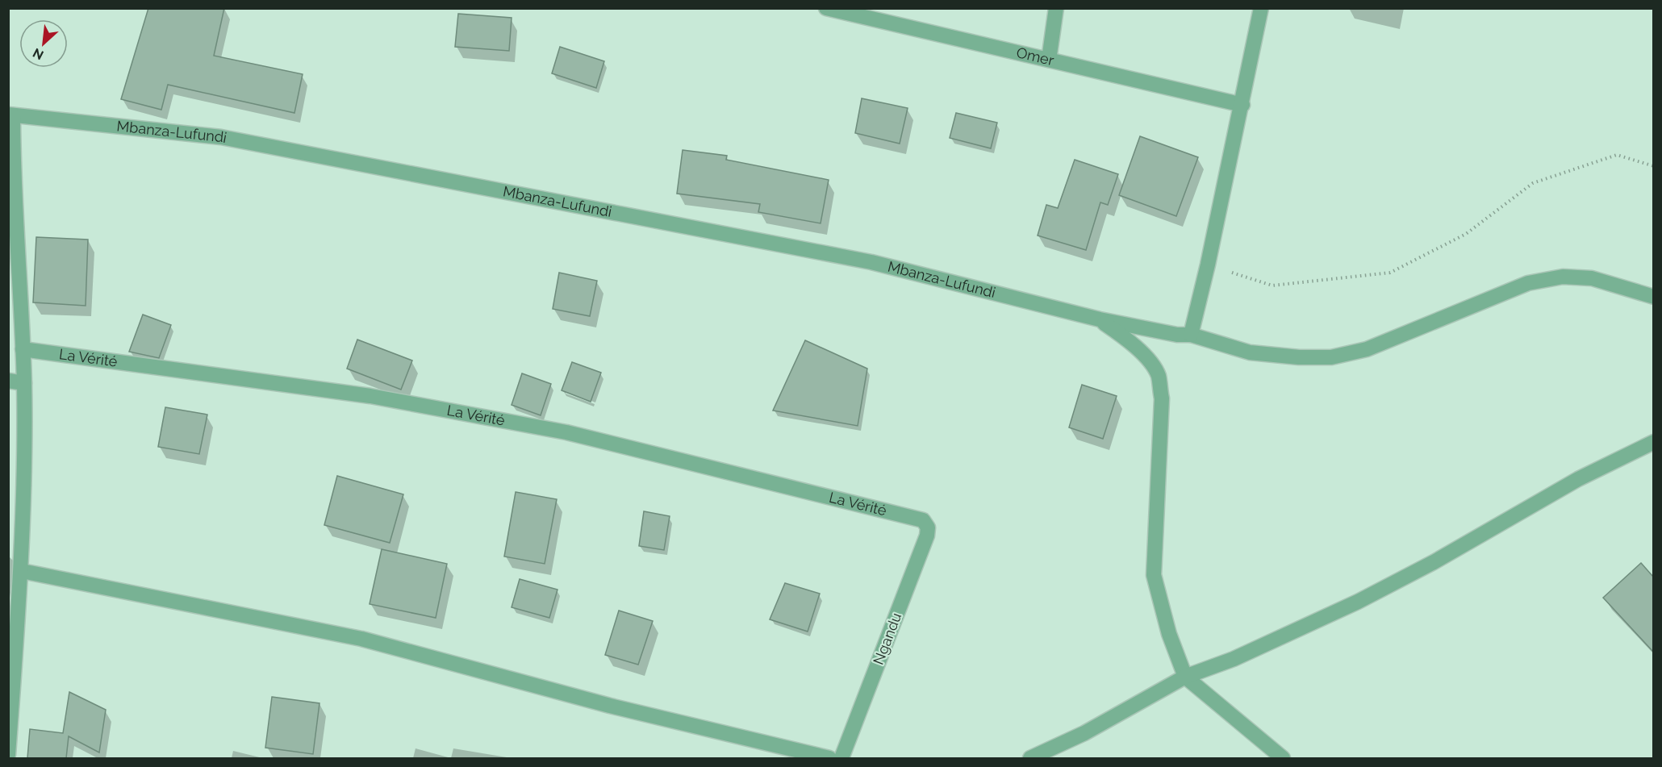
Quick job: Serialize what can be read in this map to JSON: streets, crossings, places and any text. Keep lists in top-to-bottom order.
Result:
{
  "streets": {
    "street": [
      "Omer",
      "Mbanza-Lufundi",
      "La Vérité",
      "Ngandu"
    ]
  },
  "crossings": [
    ["La Vérité", "Ngandu"]
  ],
  "north": "bottom left"
}
